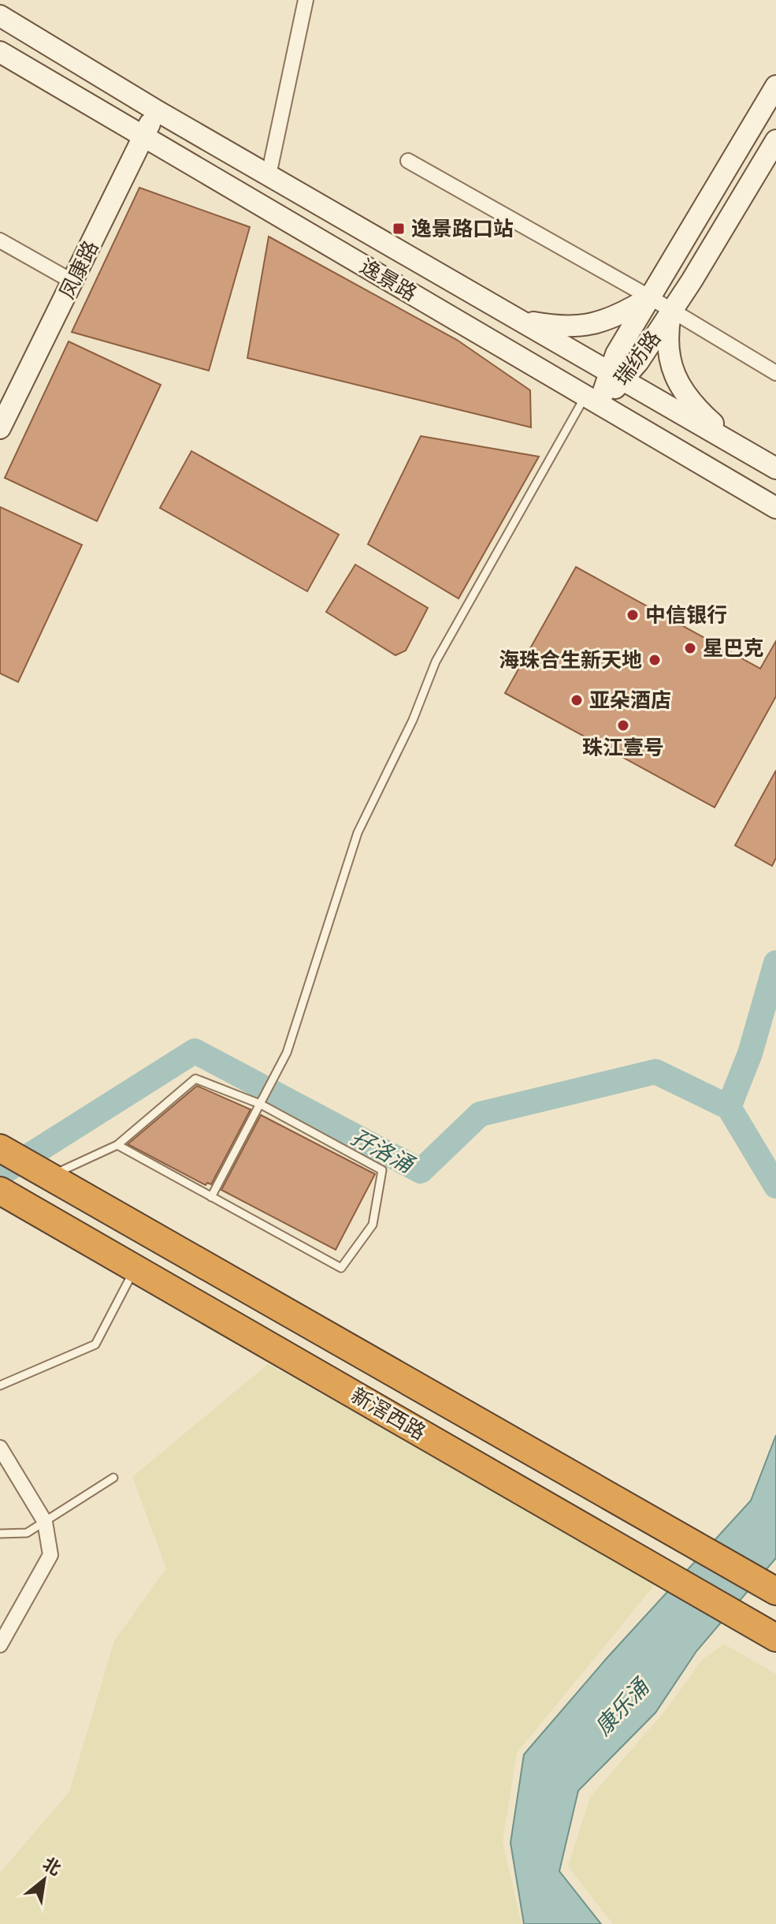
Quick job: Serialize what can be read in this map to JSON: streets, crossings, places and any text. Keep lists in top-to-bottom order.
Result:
{
  "streets": {
    "highway": ["新滘西路"],
    "main road": ["凤康路", "逸景路", "瑞纺路"]
  },
  "crossings": [
    ["凤康路", "逸景路"],
    ["逸景路", "瑞纺路"]
  ],
  "water": ["孖洛涌", "康乐涌"],
  "places": {
    "transit": ["逸景路口站"],
    "other": [
      "中信银行",
      "星巴克",
      "海珠合生新天地",
      "亚朵酒店",
      "珠江壹号"
    ]
  },
  "north": "top right"
}
